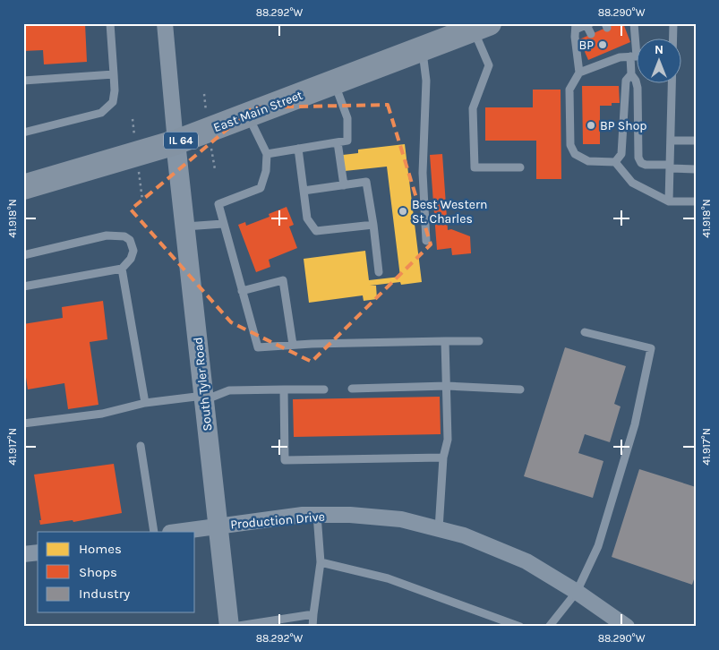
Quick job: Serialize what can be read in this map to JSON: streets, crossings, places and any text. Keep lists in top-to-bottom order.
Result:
{
  "streets": {
    "main road": ["East Main Street", "IL 64"],
    "street": ["South Tyler Road", "Production Drive"]
  },
  "crossings": [
    ["East Main Street", "South Tyler Road"],
    ["South Tyler Road", "Production Drive"]
  ],
  "places": ["BP", "BP Shop", "Best Western St. Charles"],
  "legend": ["Homes", "Shops", "Industry"],
  "north": "top",
  "coordinates": [
    "88.292°W",
    "88.290°W",
    "41.918°N",
    "41.917°N"
  ]
}
